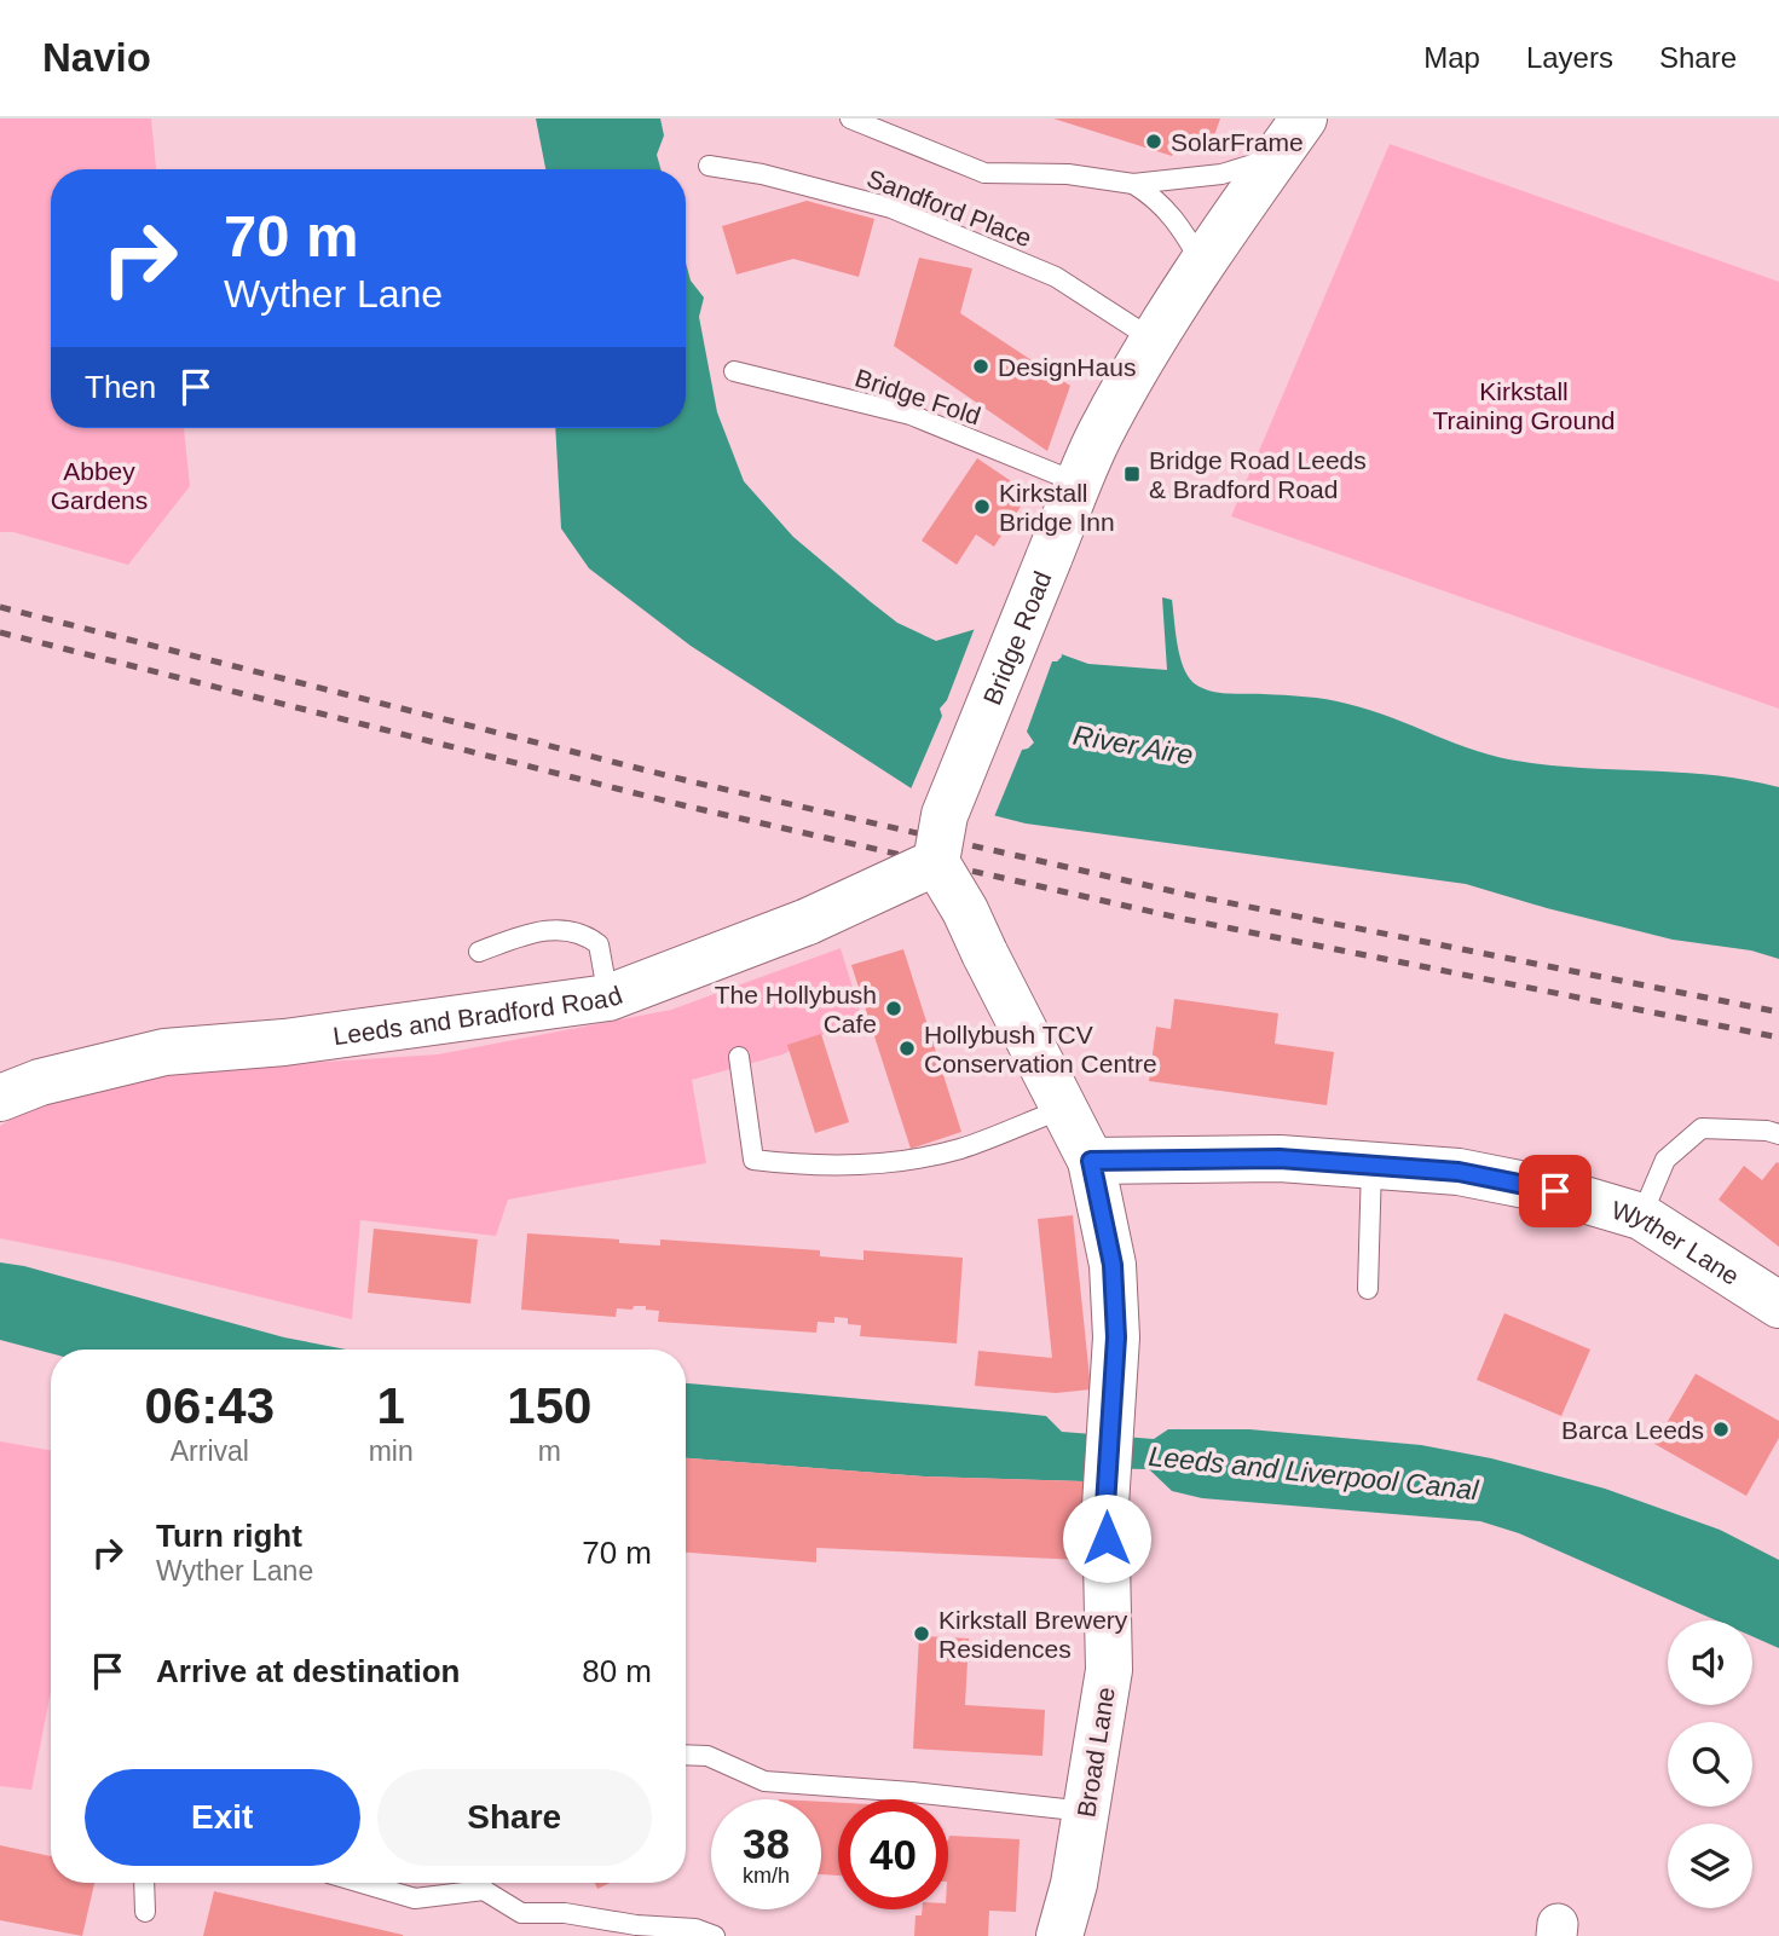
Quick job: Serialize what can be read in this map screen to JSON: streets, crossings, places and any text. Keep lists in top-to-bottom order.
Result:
{
  "streets": {
    "street": [
      "Bridge Road",
      "Leeds and Bradford Road",
      "Wyther Lane",
      "Broad Lane"
    ],
    "lane": ["Sandford Place", "Bridge Fold"]
  },
  "crossings": [
    ["Sandford Place", "Bridge Road"],
    ["Bridge Fold", "Bridge Road"],
    ["Bridge Road", "Leeds and Bradford Road"],
    ["Wyther Lane", "Broad Lane"]
  ],
  "water": ["River Aire", "Leeds and Liverpool Canal"],
  "parks": ["Kirkstall Training Ground", "Abbey Gardens"],
  "places": {
    "other": [
      "SolarFrame",
      "DesignHaus",
      "Kirkstall Bridge Inn",
      "The Hollybush Cafe",
      "Hollybush TCV Conservation Centre",
      "Barca Leeds",
      "Kirkstall Brewery Residences"
    ],
    "transit": ["Bridge Road Leeds & Bradford Road"]
  },
  "page": {
    "header": "Navio",
    "nav": ["Map", "Layers", "Share"],
    "turn": ["70 m", "Wyther Lane"],
    "then": "Then",
    "eta": [
      "06:43",
      "Arrival",
      "1",
      "min",
      "150",
      "m"
    ],
    "list": [
      {
        "name": "Turn right",
        "note": "Wyther Lane",
        "value": "70 m"
      },
      {
        "name": "Arrive at destination",
        "value": "80 m"
      }
    ],
    "buttons": ["Exit", "Share"],
    "speed": "38 km/h",
    "limit": "40"
  }
}
